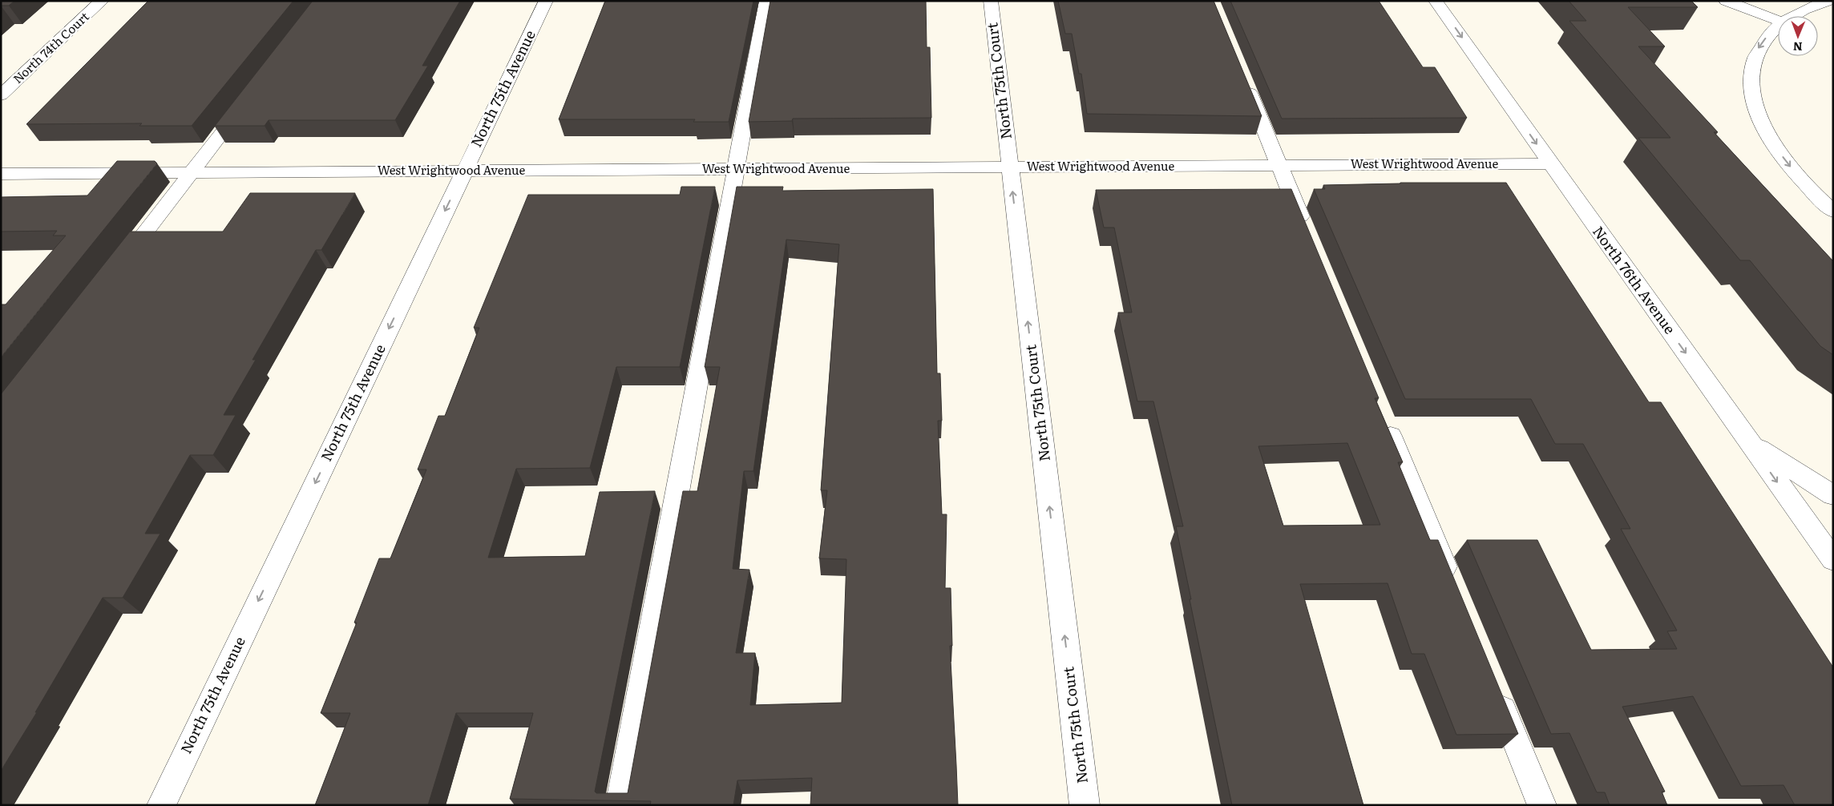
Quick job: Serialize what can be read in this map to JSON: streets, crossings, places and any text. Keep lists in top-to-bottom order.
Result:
{
  "streets": {
    "street": [
      "North 74th Court",
      "North 75th Court",
      "North 75th Avenue",
      "West Wrightwood Avenue",
      "North 76th Avenue"
    ]
  },
  "crossings": [
    ["North 75th Court", "West Wrightwood Avenue"],
    ["North 75th Avenue", "West Wrightwood Avenue"],
    ["West Wrightwood Avenue", "North 76th Avenue"]
  ],
  "one_way": ["North 75th Court", "North 75th Avenue", "North 76th Avenue"],
  "north": "bottom"
}
